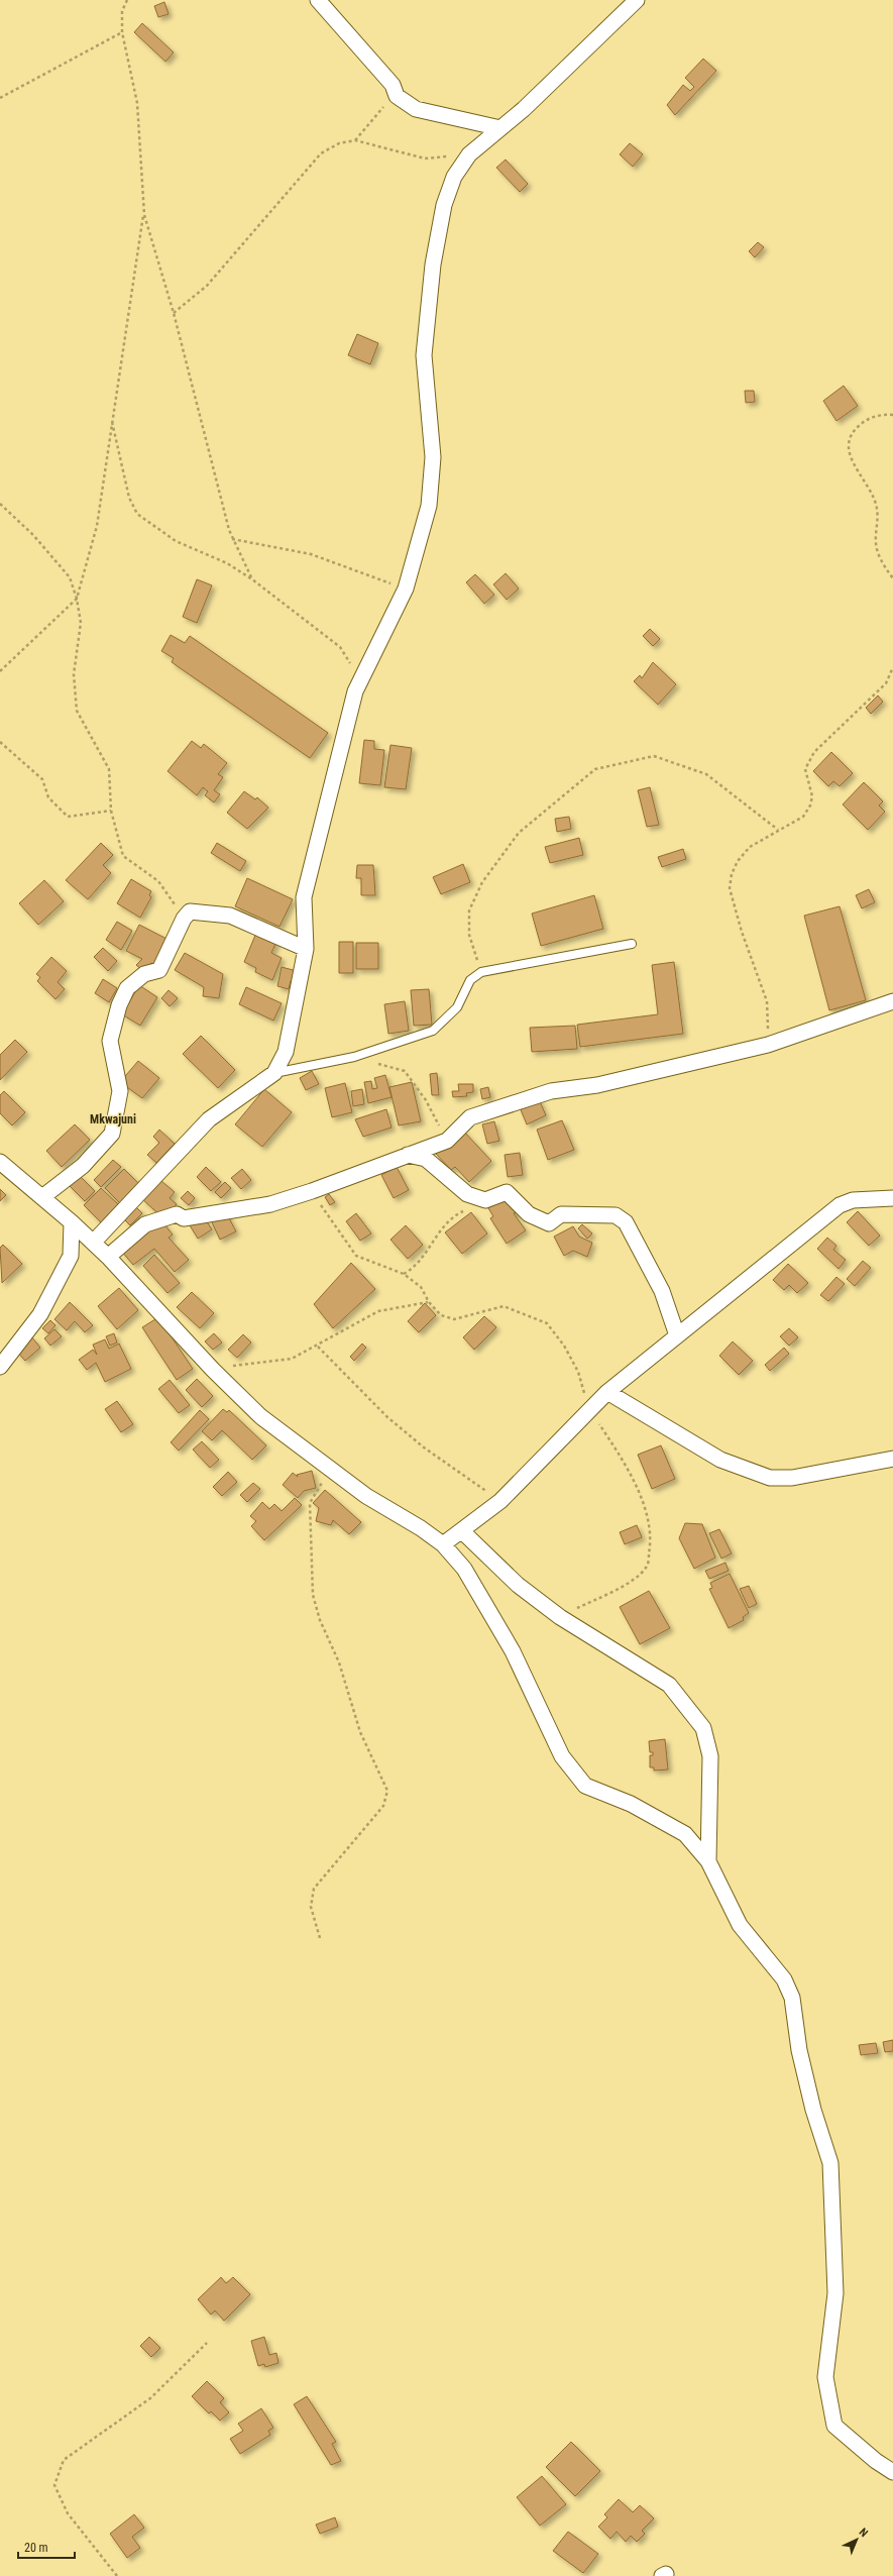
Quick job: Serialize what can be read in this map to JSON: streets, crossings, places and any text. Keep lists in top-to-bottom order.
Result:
{
  "districts": ["Mkwajuni"],
  "scale_bar": "20 m",
  "north": "top right"
}
